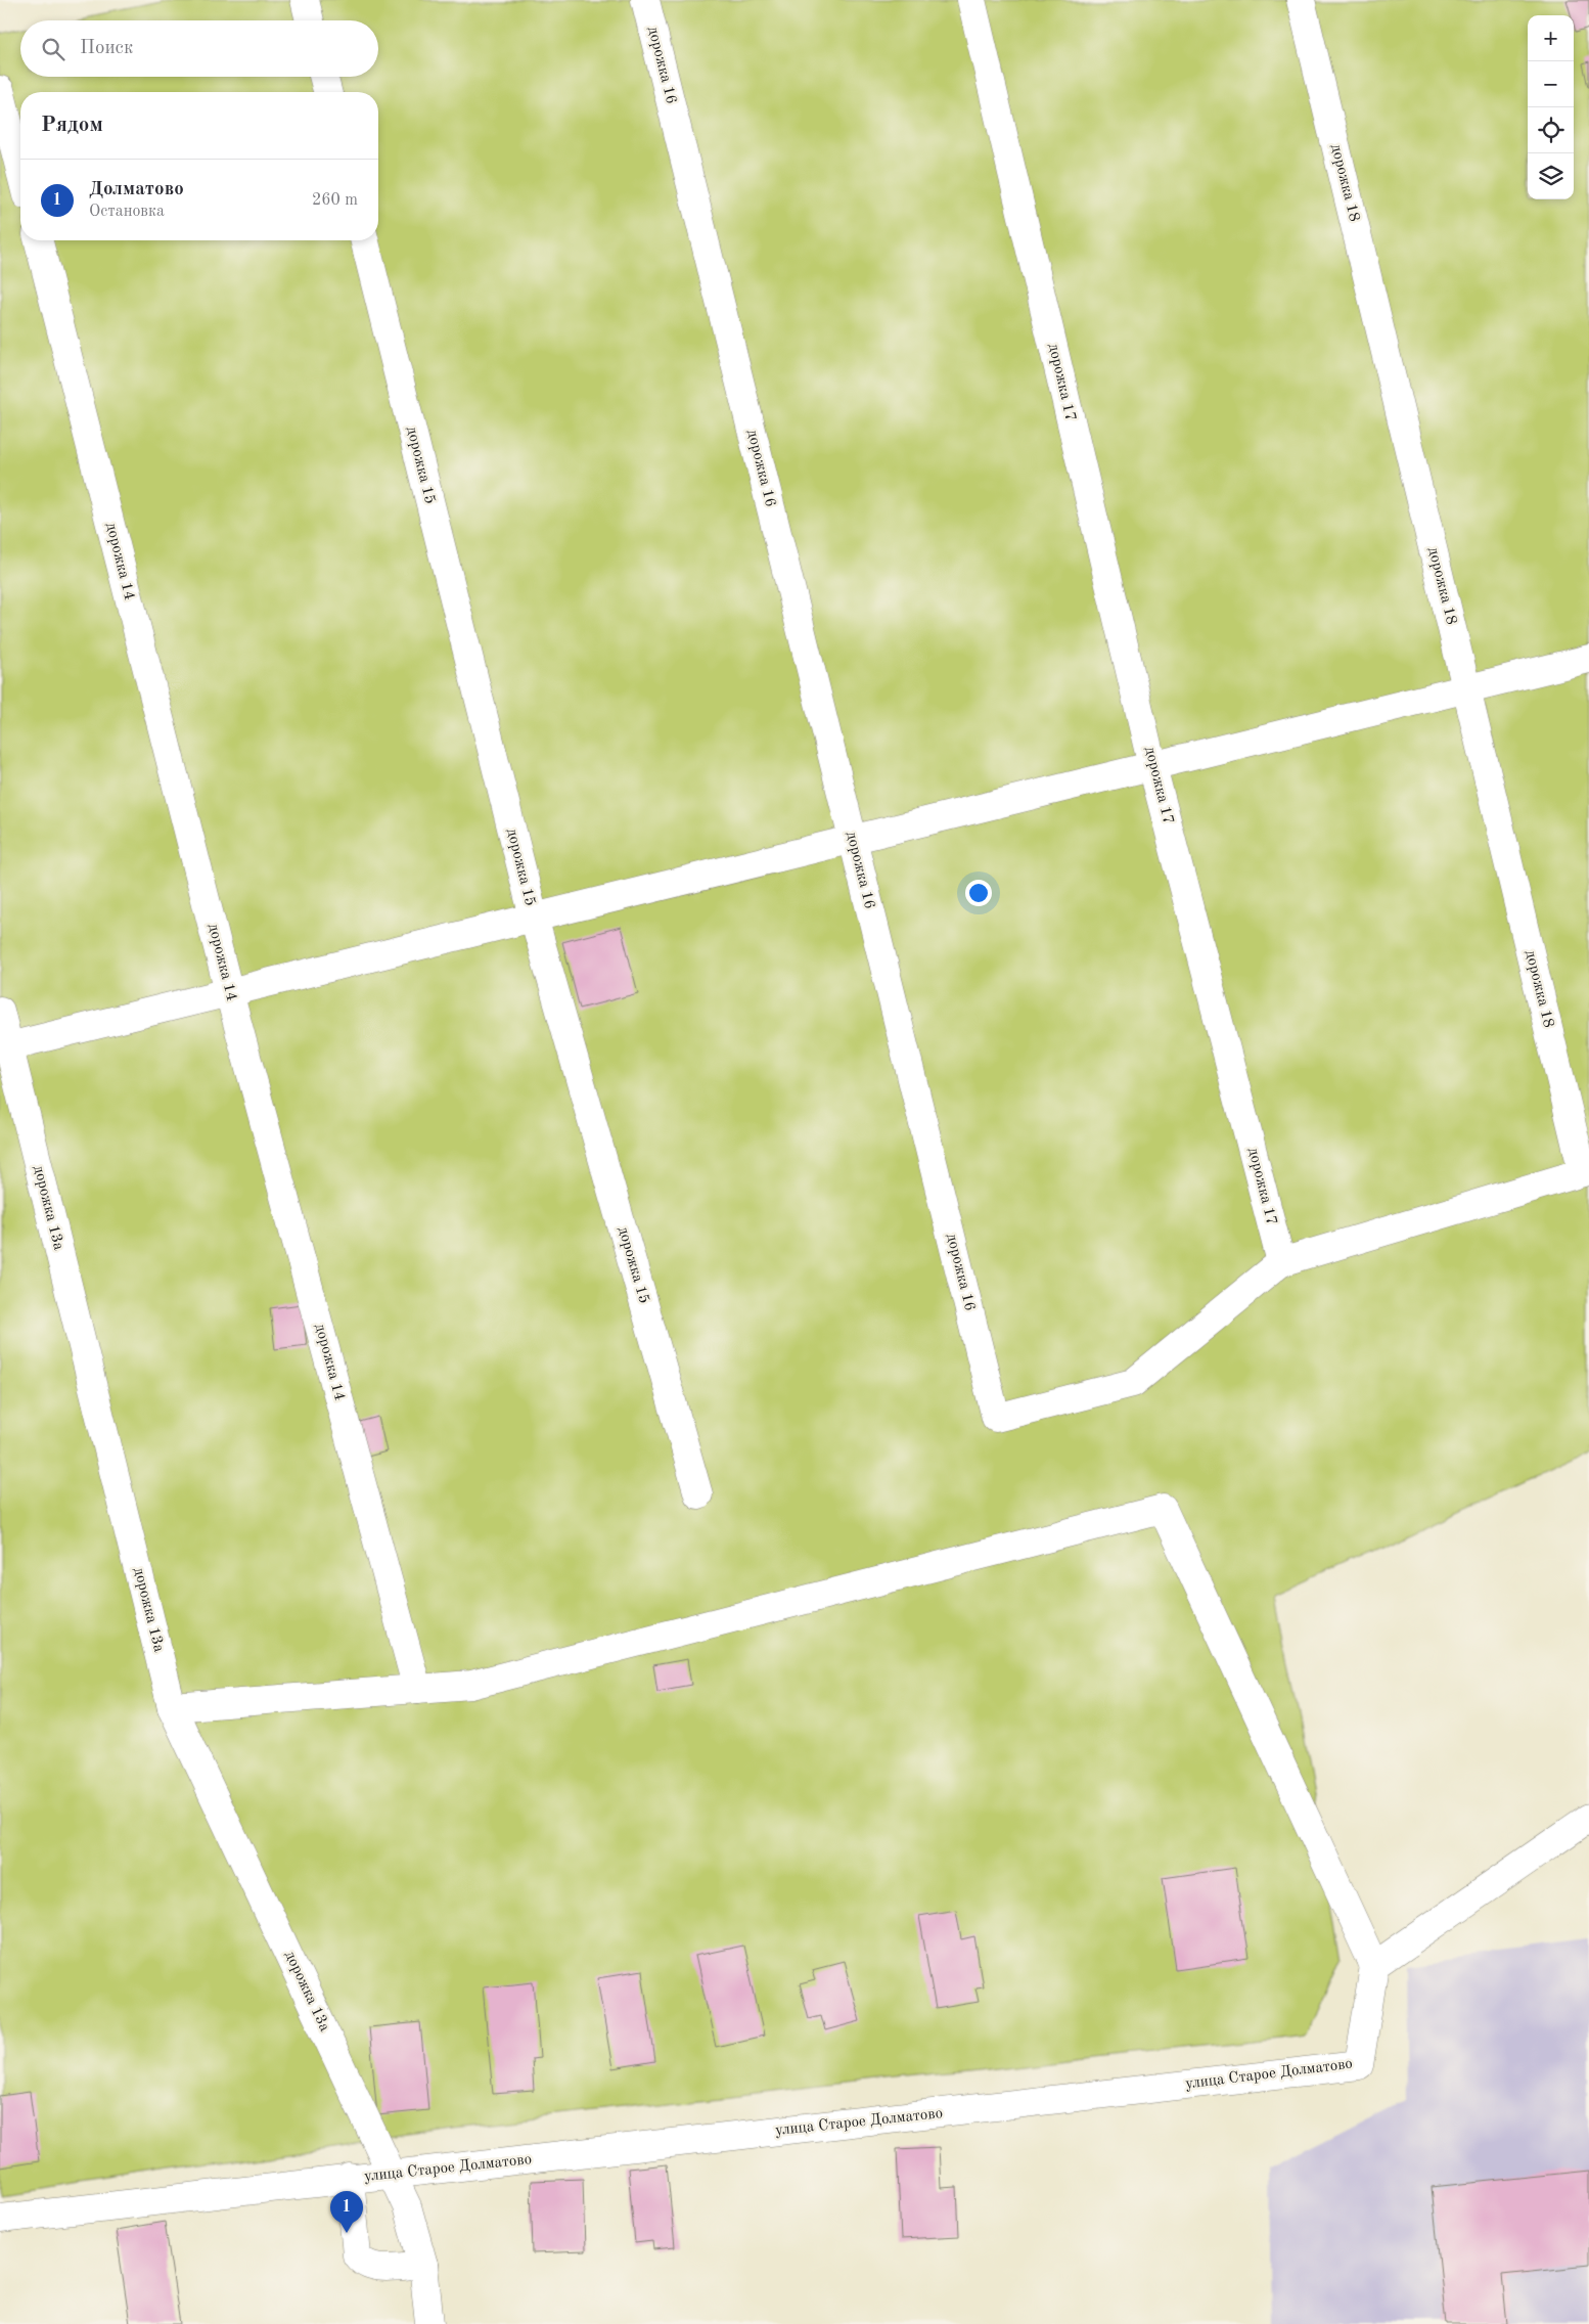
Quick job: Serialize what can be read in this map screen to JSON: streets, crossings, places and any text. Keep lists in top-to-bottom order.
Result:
{
  "streets": {
    "street": [
      "дорожка 16",
      "дорожка 18",
      "дорожка 17",
      "дорожка 15",
      "дорожка 14",
      "дорожка 13а",
      "улица Старое Долматово"
    ]
  },
  "crossings": [
    ["дорожка 16", "дорожка 18"],
    ["дорожка 16", "дорожка 17"],
    ["дорожка 18", "дорожка 17"],
    ["дорожка 13а", "улица Старое Долматово"]
  ],
  "page": {
    "map_buttons": ["+", "−"],
    "search": "Поиск",
    "heading": "Рядом",
    "list": [
      {
        "mark": "1",
        "name": "Долматово",
        "note": "Остановка",
        "value": "260 m"
      }
    ],
    "pins": "1"
  }
}
